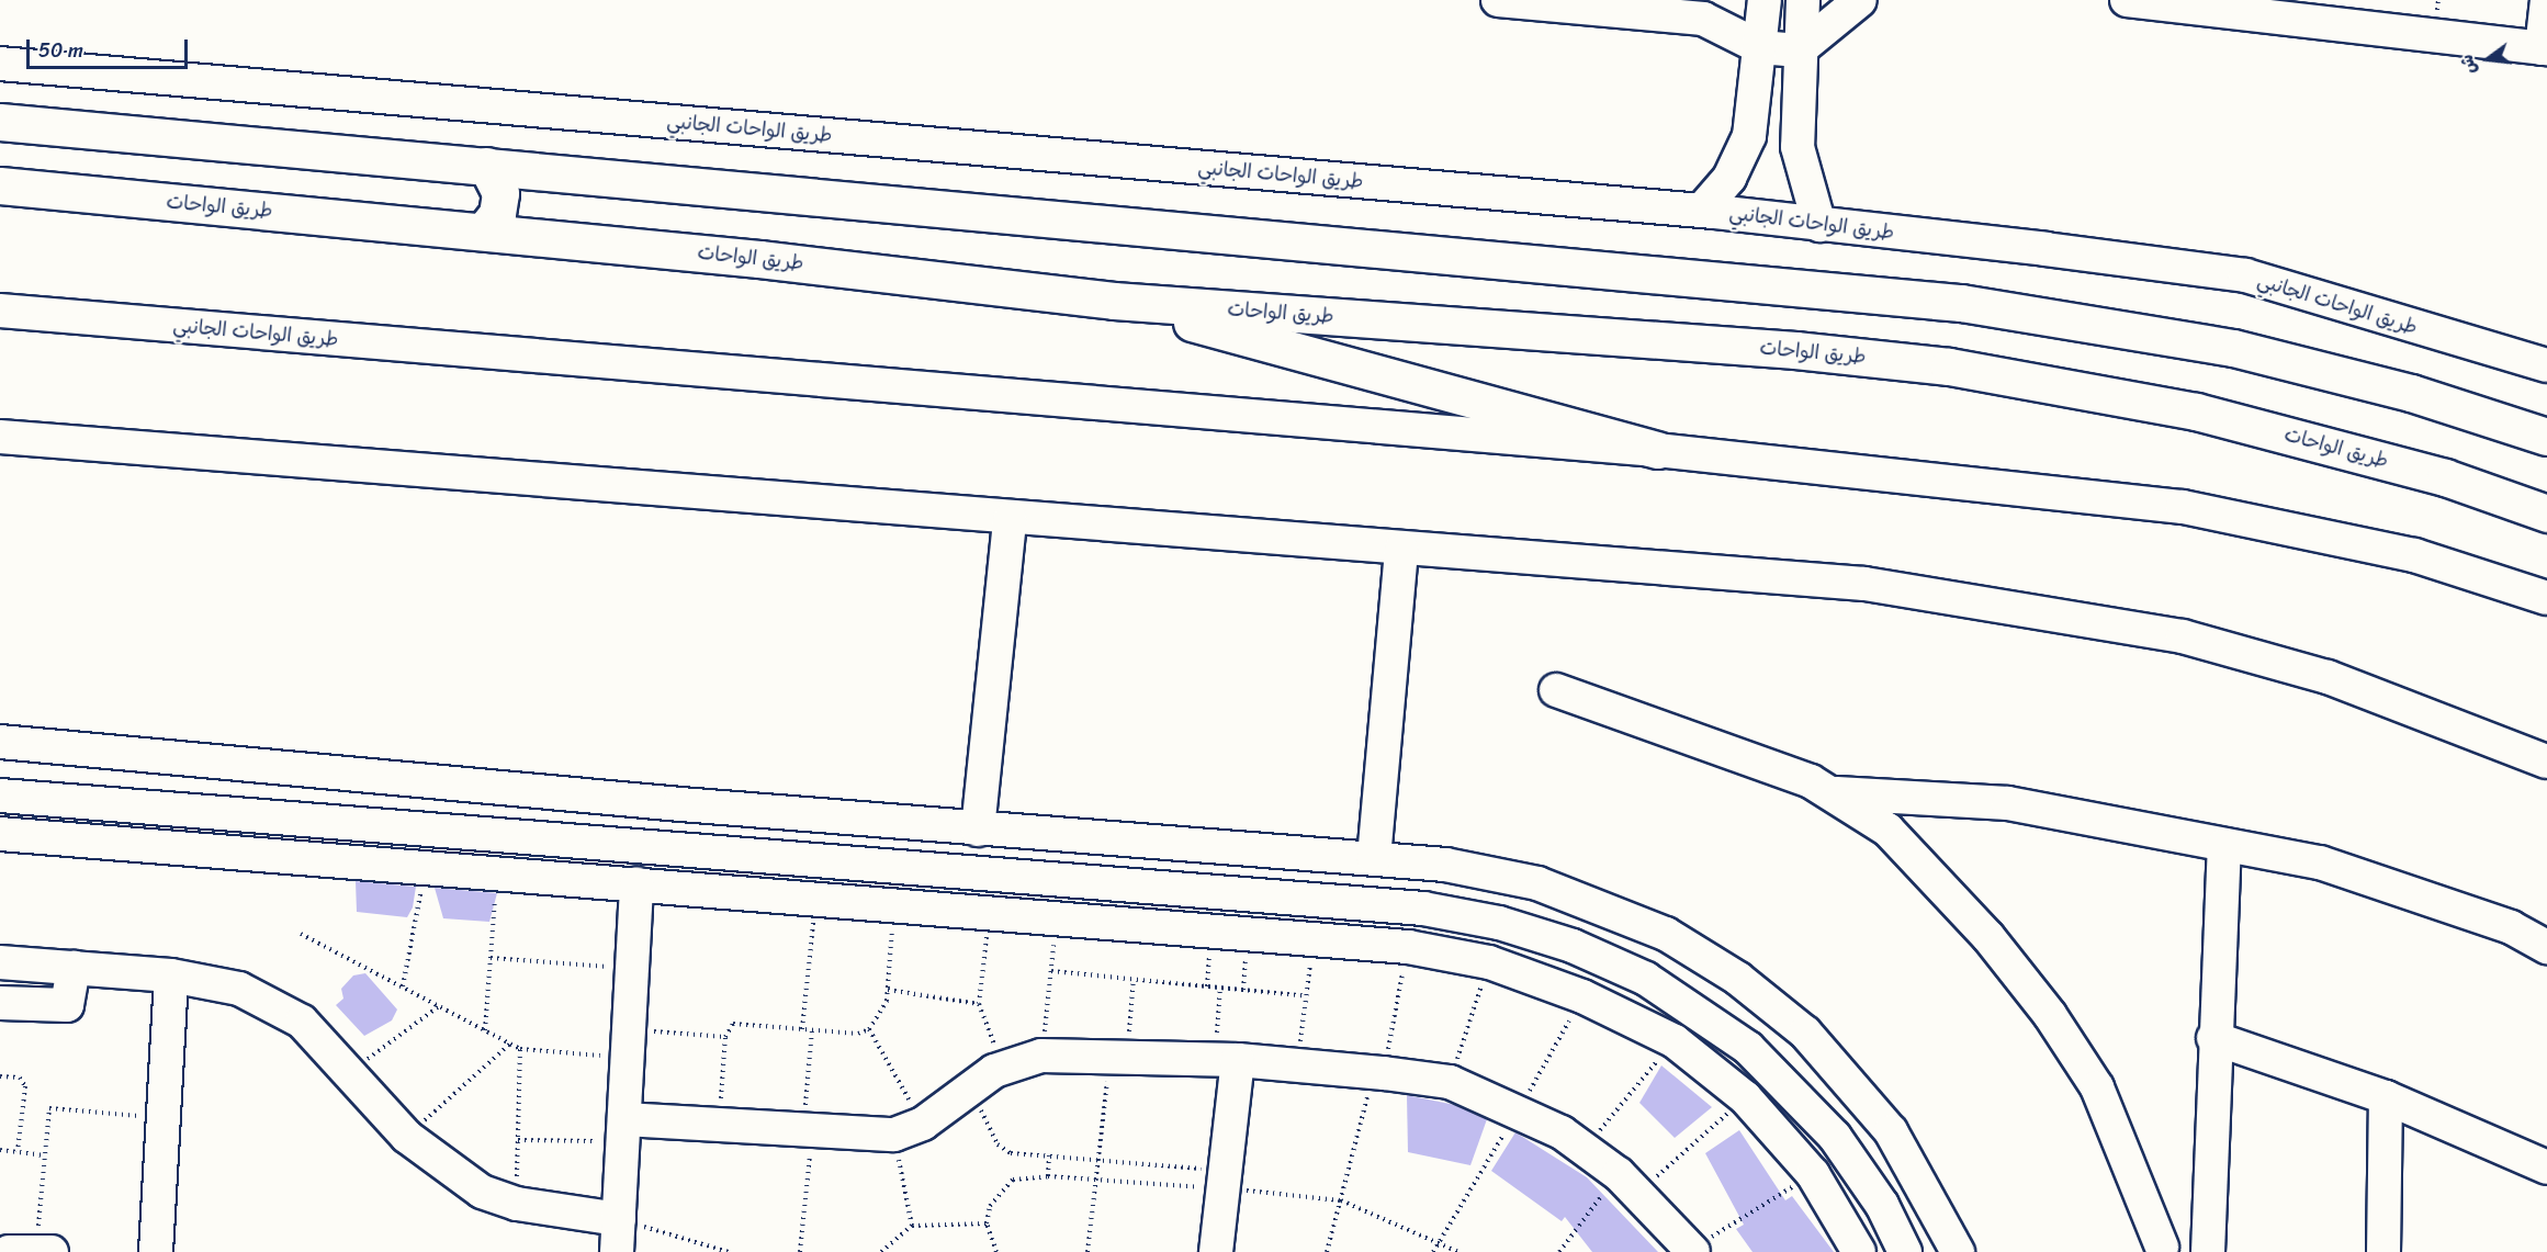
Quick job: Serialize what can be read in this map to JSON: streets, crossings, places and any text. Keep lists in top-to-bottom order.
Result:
{
  "streets": {
    "highway": ["طريق الواحات"],
    "street": ["طريق الواحات الجانبي"]
  },
  "scale_bar": "50 m",
  "north": "left"
}
